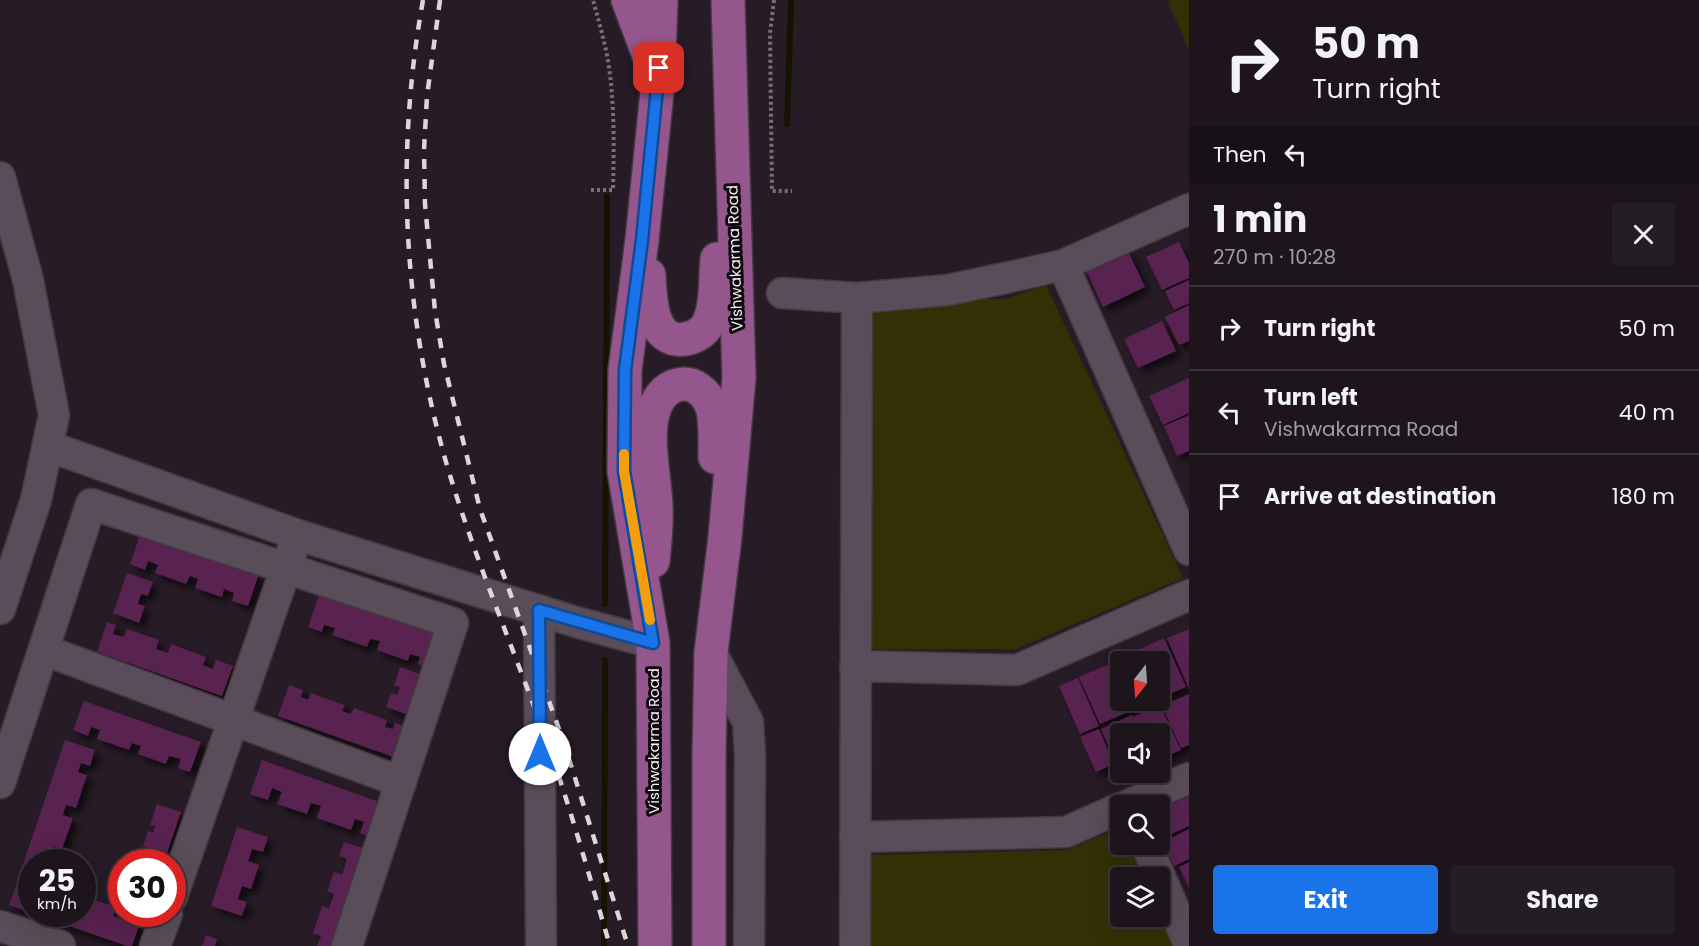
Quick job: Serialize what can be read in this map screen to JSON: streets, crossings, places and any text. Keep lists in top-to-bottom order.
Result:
{
  "streets": {
    "main road": ["Vishwakarma Road"]
  },
  "north": "bottom",
  "page": {
    "turn": ["50 m", "Turn right"],
    "then": "Then",
    "heading": ["1 min", "270 m · 10:28"],
    "list": [
      {
        "name": "Turn right",
        "value": "50 m"
      },
      {
        "name": "Turn left",
        "note": "Vishwakarma Road",
        "value": "40 m"
      },
      {
        "name": "Arrive at destination",
        "value": "180 m"
      }
    ],
    "speed": "25 km/h",
    "limit": "30",
    "buttons": ["Exit", "Share"]
  }
}
